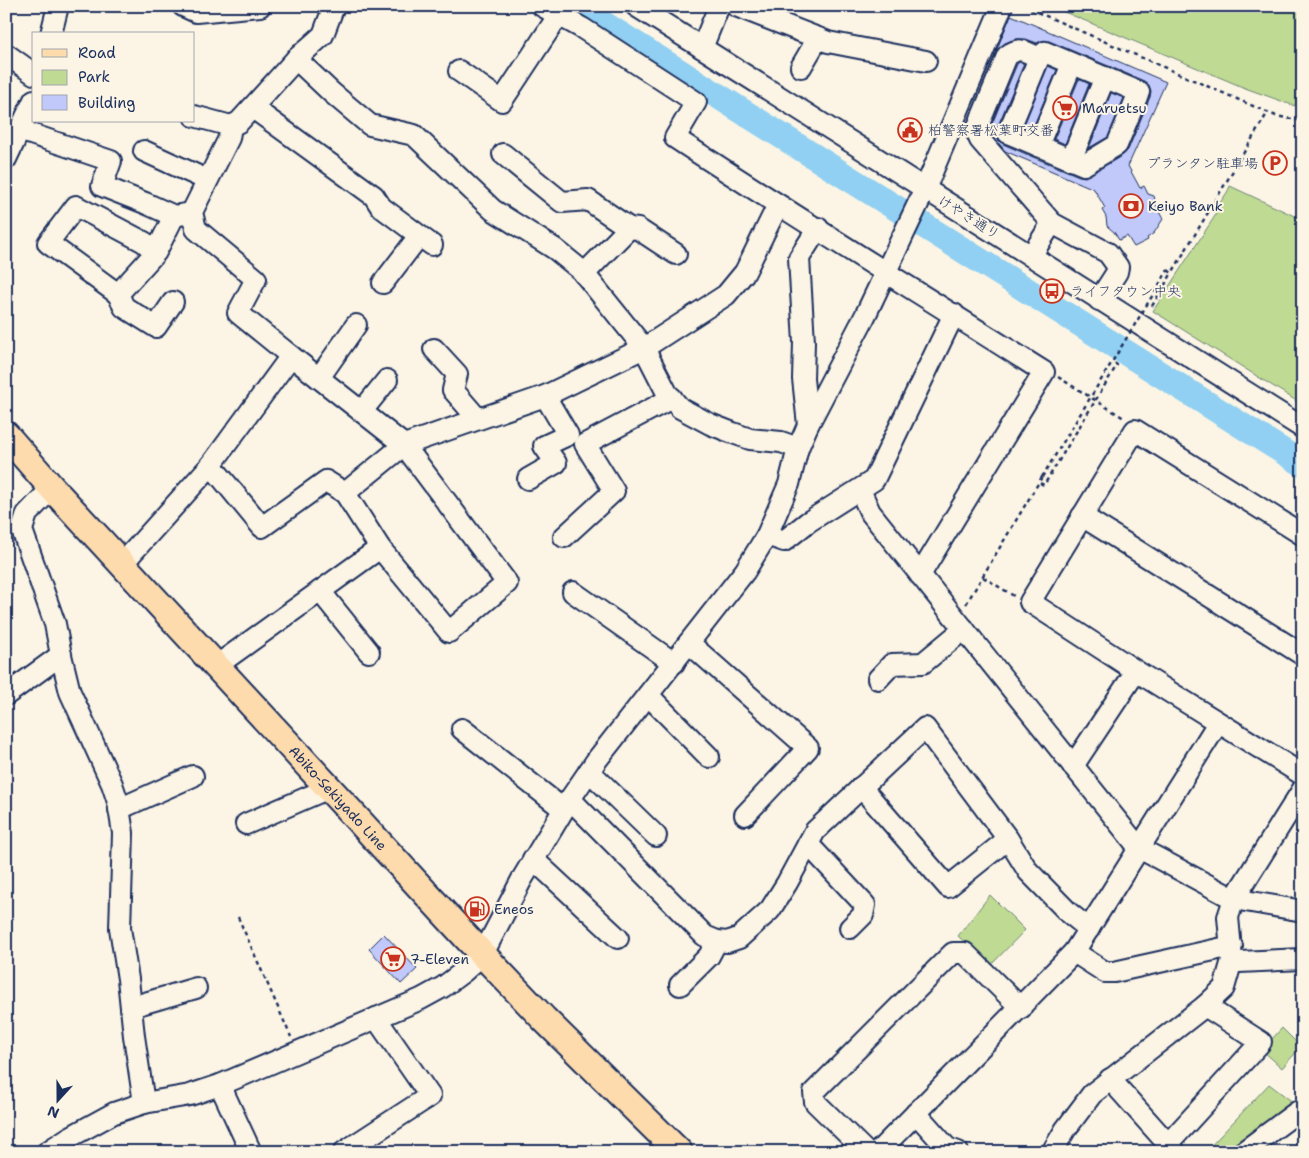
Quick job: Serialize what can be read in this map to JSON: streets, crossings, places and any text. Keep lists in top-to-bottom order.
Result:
{
  "streets": {
    "main road": ["Abiko-Sekiyado Line"],
    "street": ["けやき通り"]
  },
  "places": {
    "supermarket": ["Maruetsu", "7-Eleven"],
    "public building": ["柏警察署松葉町交番"],
    "parking": ["プランタン駐車場"],
    "bank": ["Keiyo Bank"],
    "bus stop": ["ライフタウン中央"],
    "fuel station": ["Eneos"]
  },
  "legend": ["Road", "Park", "Building"],
  "north": "bottom"
}
